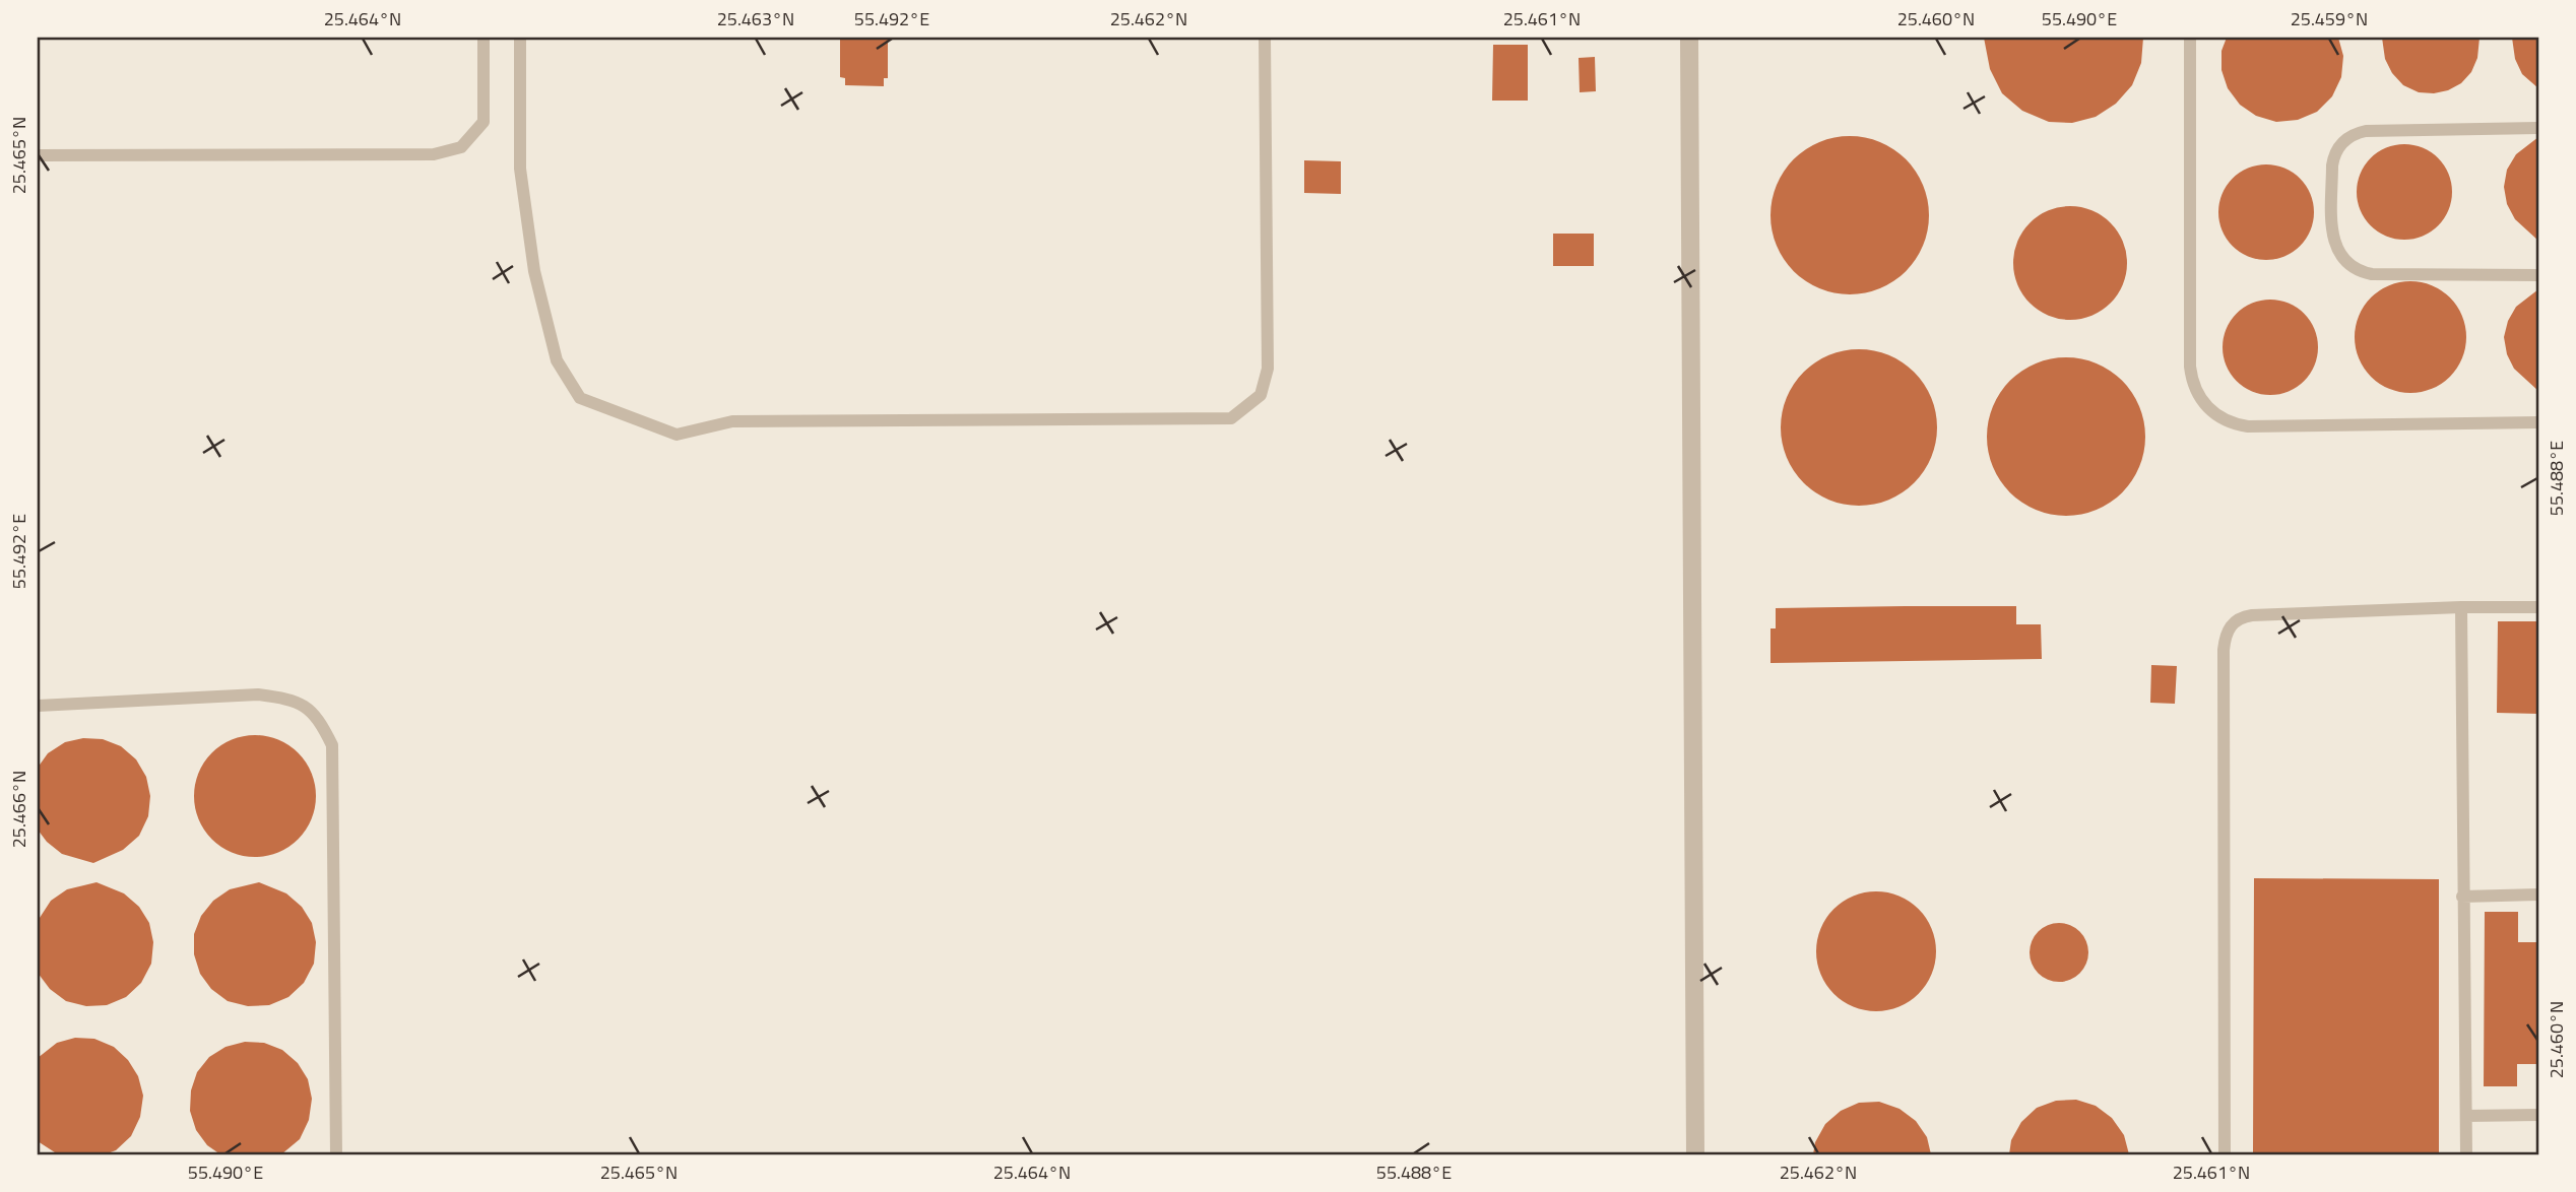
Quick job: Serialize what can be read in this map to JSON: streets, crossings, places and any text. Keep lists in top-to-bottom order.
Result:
{
  "coordinates": [
    "25.464°N",
    "25.463°N",
    "55.492°E",
    "25.462°N",
    "25.461°N",
    "25.460°N",
    "55.490°E",
    "25.459°N",
    "25.465°N",
    "55.488°E",
    "25.466°N"
  ]
}
